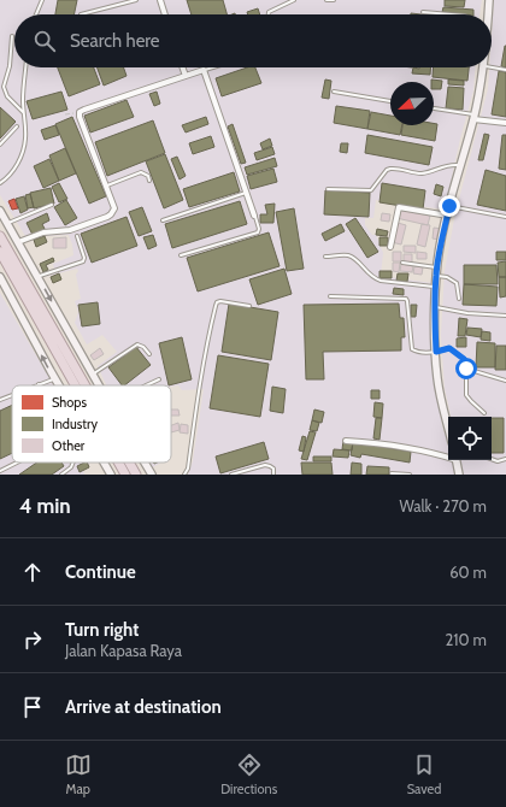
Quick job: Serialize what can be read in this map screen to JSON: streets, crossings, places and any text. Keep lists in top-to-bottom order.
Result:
{
  "legend": ["Shops", "Industry", "Other"],
  "north": "bottom left",
  "page": {
    "search": "Search here",
    "heading": ["4 min", "Walk · 270 m"],
    "list": [
      ["Continue", "60 m"],
      ["Turn right", "Jalan Kapasa Raya", "210 m"],
      "Arrive at destination"
    ],
    "nav": ["Map", "Directions", "Saved"]
  }
}
